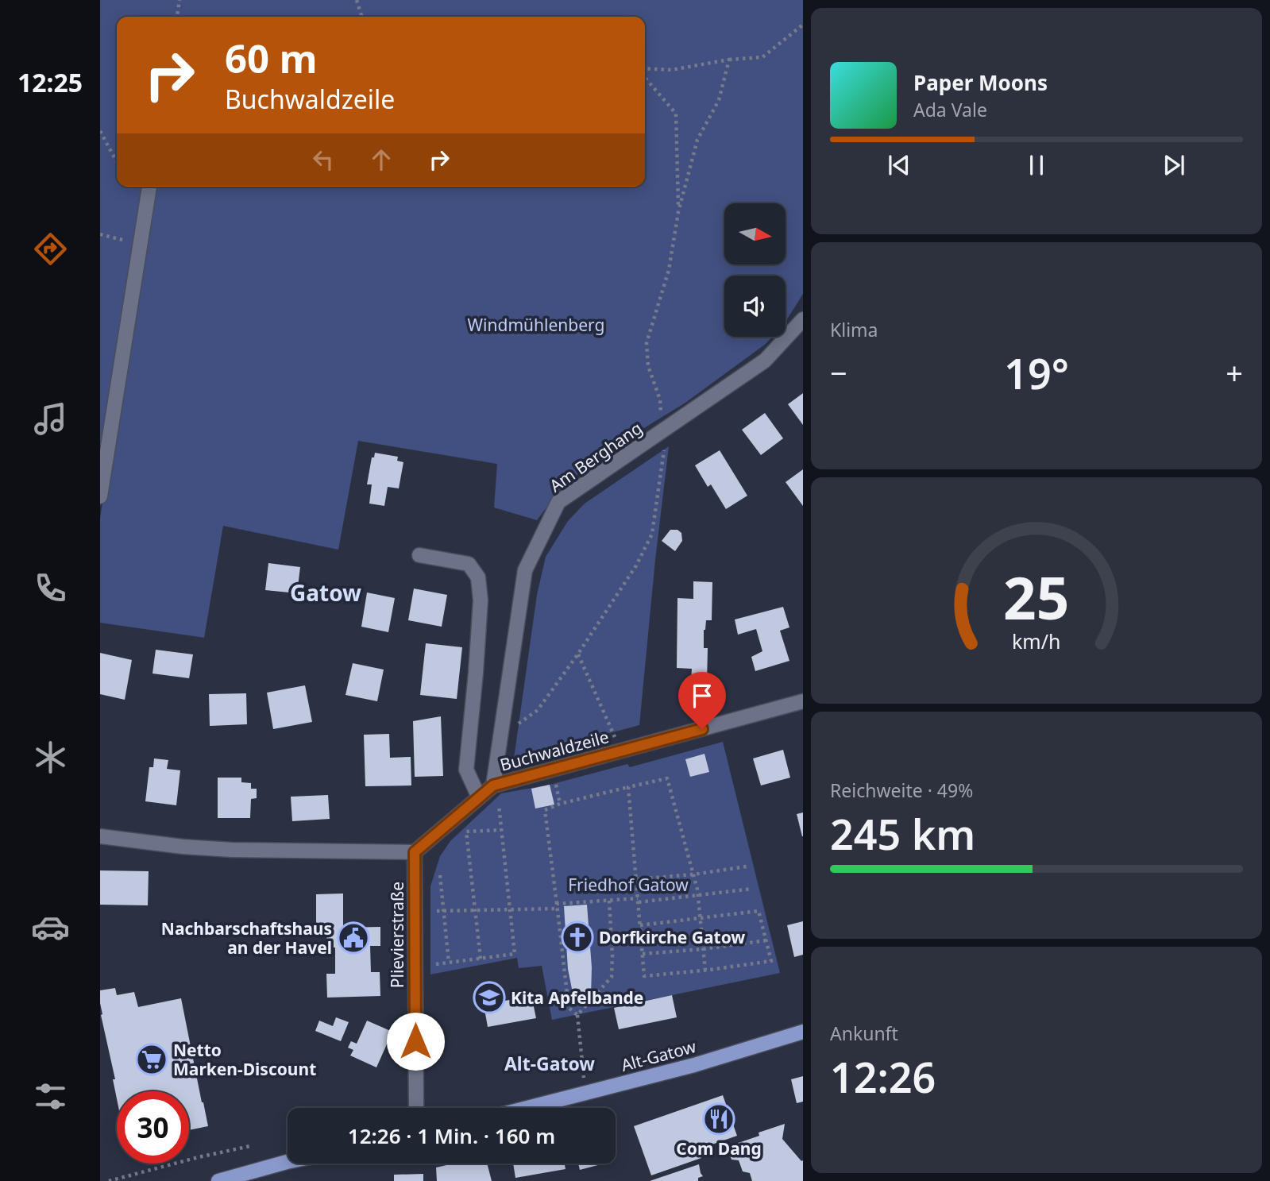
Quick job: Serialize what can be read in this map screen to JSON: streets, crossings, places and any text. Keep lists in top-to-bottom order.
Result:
{
  "streets": {
    "main road": ["Alt-Gatow"],
    "street": ["Am Berghang", "Buchwaldzeile", "Plievierstraße"]
  },
  "crossings": [
    ["Am Berghang", "Buchwaldzeile"],
    ["Buchwaldzeile", "Plievierstraße"]
  ],
  "districts": ["Gatow", "Alt-Gatow"],
  "parks": ["Windmühlenberg", "Friedhof Gatow"],
  "places": {
    "church": ["Dorfkirche Gatow"],
    "public building": ["Nachbarschaftshaus an der Havel"],
    "school or university": ["Kita Apfelbande"],
    "supermarket": ["Netto Marken-Discount"],
    "restaurant": ["Com Dang"]
  },
  "north": "right",
  "page": {
    "tabs": "12:25",
    "turn": ["60 m", "Buchwaldzeile"],
    "song": ["Paper Moons", "Ada Vale"],
    "tile": [
      "Klima",
      ["Reichweite · 49%", "245 km"],
      ["Ankunft", "12:26"]
    ],
    "heat": ["−", "19°", "+"],
    "limit": "30",
    "trip": "12:26 · 1 Min. · 160 m",
    "gauge": ["25", "km/h"]
  }
}
